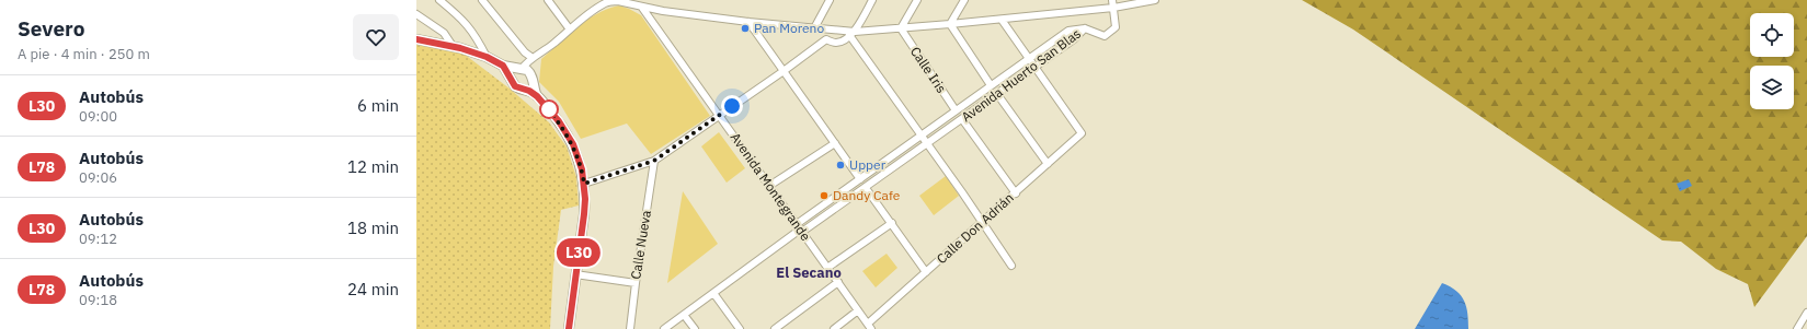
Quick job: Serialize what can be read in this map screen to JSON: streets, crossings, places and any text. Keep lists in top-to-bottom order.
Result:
{
  "streets": {
    "street": [
      "Calle Iris",
      "Avenida Huerto San Blas",
      "Avenida Montegrande",
      "Calle Don Adrián",
      "Calle Nueva"
    ]
  },
  "crossings": [
    ["Calle Iris", "Avenida Huerto San Blas"],
    ["Avenida Huerto San Blas", "Avenida Montegrande"],
    ["Avenida Huerto San Blas", "Calle Don Adrián"],
    ["Avenida Montegrande", "Calle Don Adrián"]
  ],
  "districts": ["El Secano"],
  "places": ["Pan Moreno", "Upper", "Dandy Cafe"],
  "lines": ["bus line L30"],
  "page": {
    "heading": ["Severo", "A pie · 4 min · 250 m"],
    "on_map": "L30",
    "list": [
      {
        "mark": "L30",
        "name": "Autobús",
        "note": "09:00",
        "value": "6 min"
      },
      {
        "mark": "L78",
        "name": "Autobús",
        "note": "09:06",
        "value": "12 min"
      },
      {
        "mark": "L30",
        "name": "Autobús",
        "note": "09:12",
        "value": "18 min"
      },
      {
        "mark": "L78",
        "name": "Autobús",
        "note": "09:18",
        "value": "24 min"
      }
    ]
  }
}
